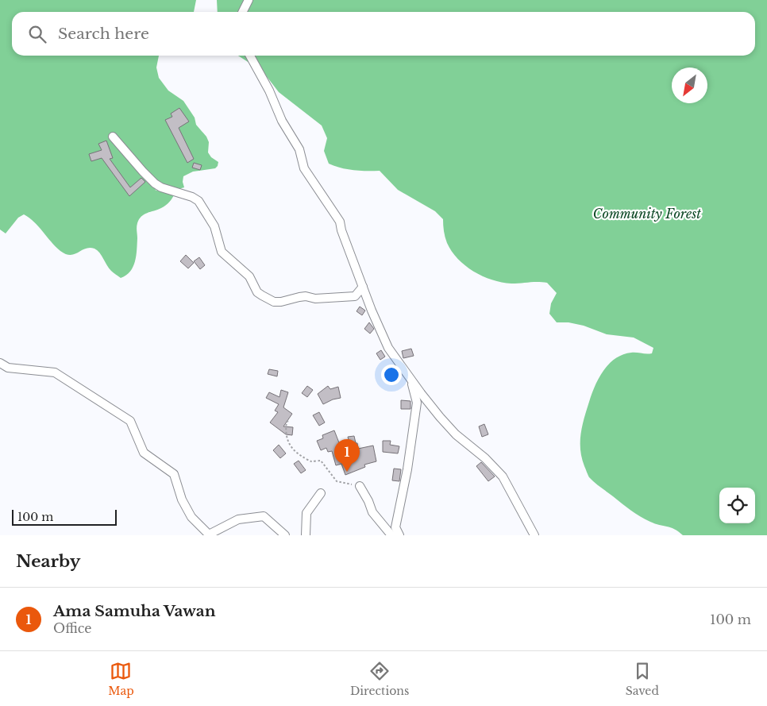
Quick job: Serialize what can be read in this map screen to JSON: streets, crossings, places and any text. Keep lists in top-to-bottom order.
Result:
{
  "parks": ["Community Forest"],
  "scale_bar": "100 m",
  "north": "bottom left",
  "page": {
    "search": "Search here",
    "pins": "1",
    "scale": "100 m",
    "heading": "Nearby",
    "list": [
      {
        "mark": "1",
        "name": "Ama Samuha Vawan",
        "note": "Office",
        "value": "100 m"
      }
    ],
    "nav": ["Map", "Directions", "Saved"]
  }
}
